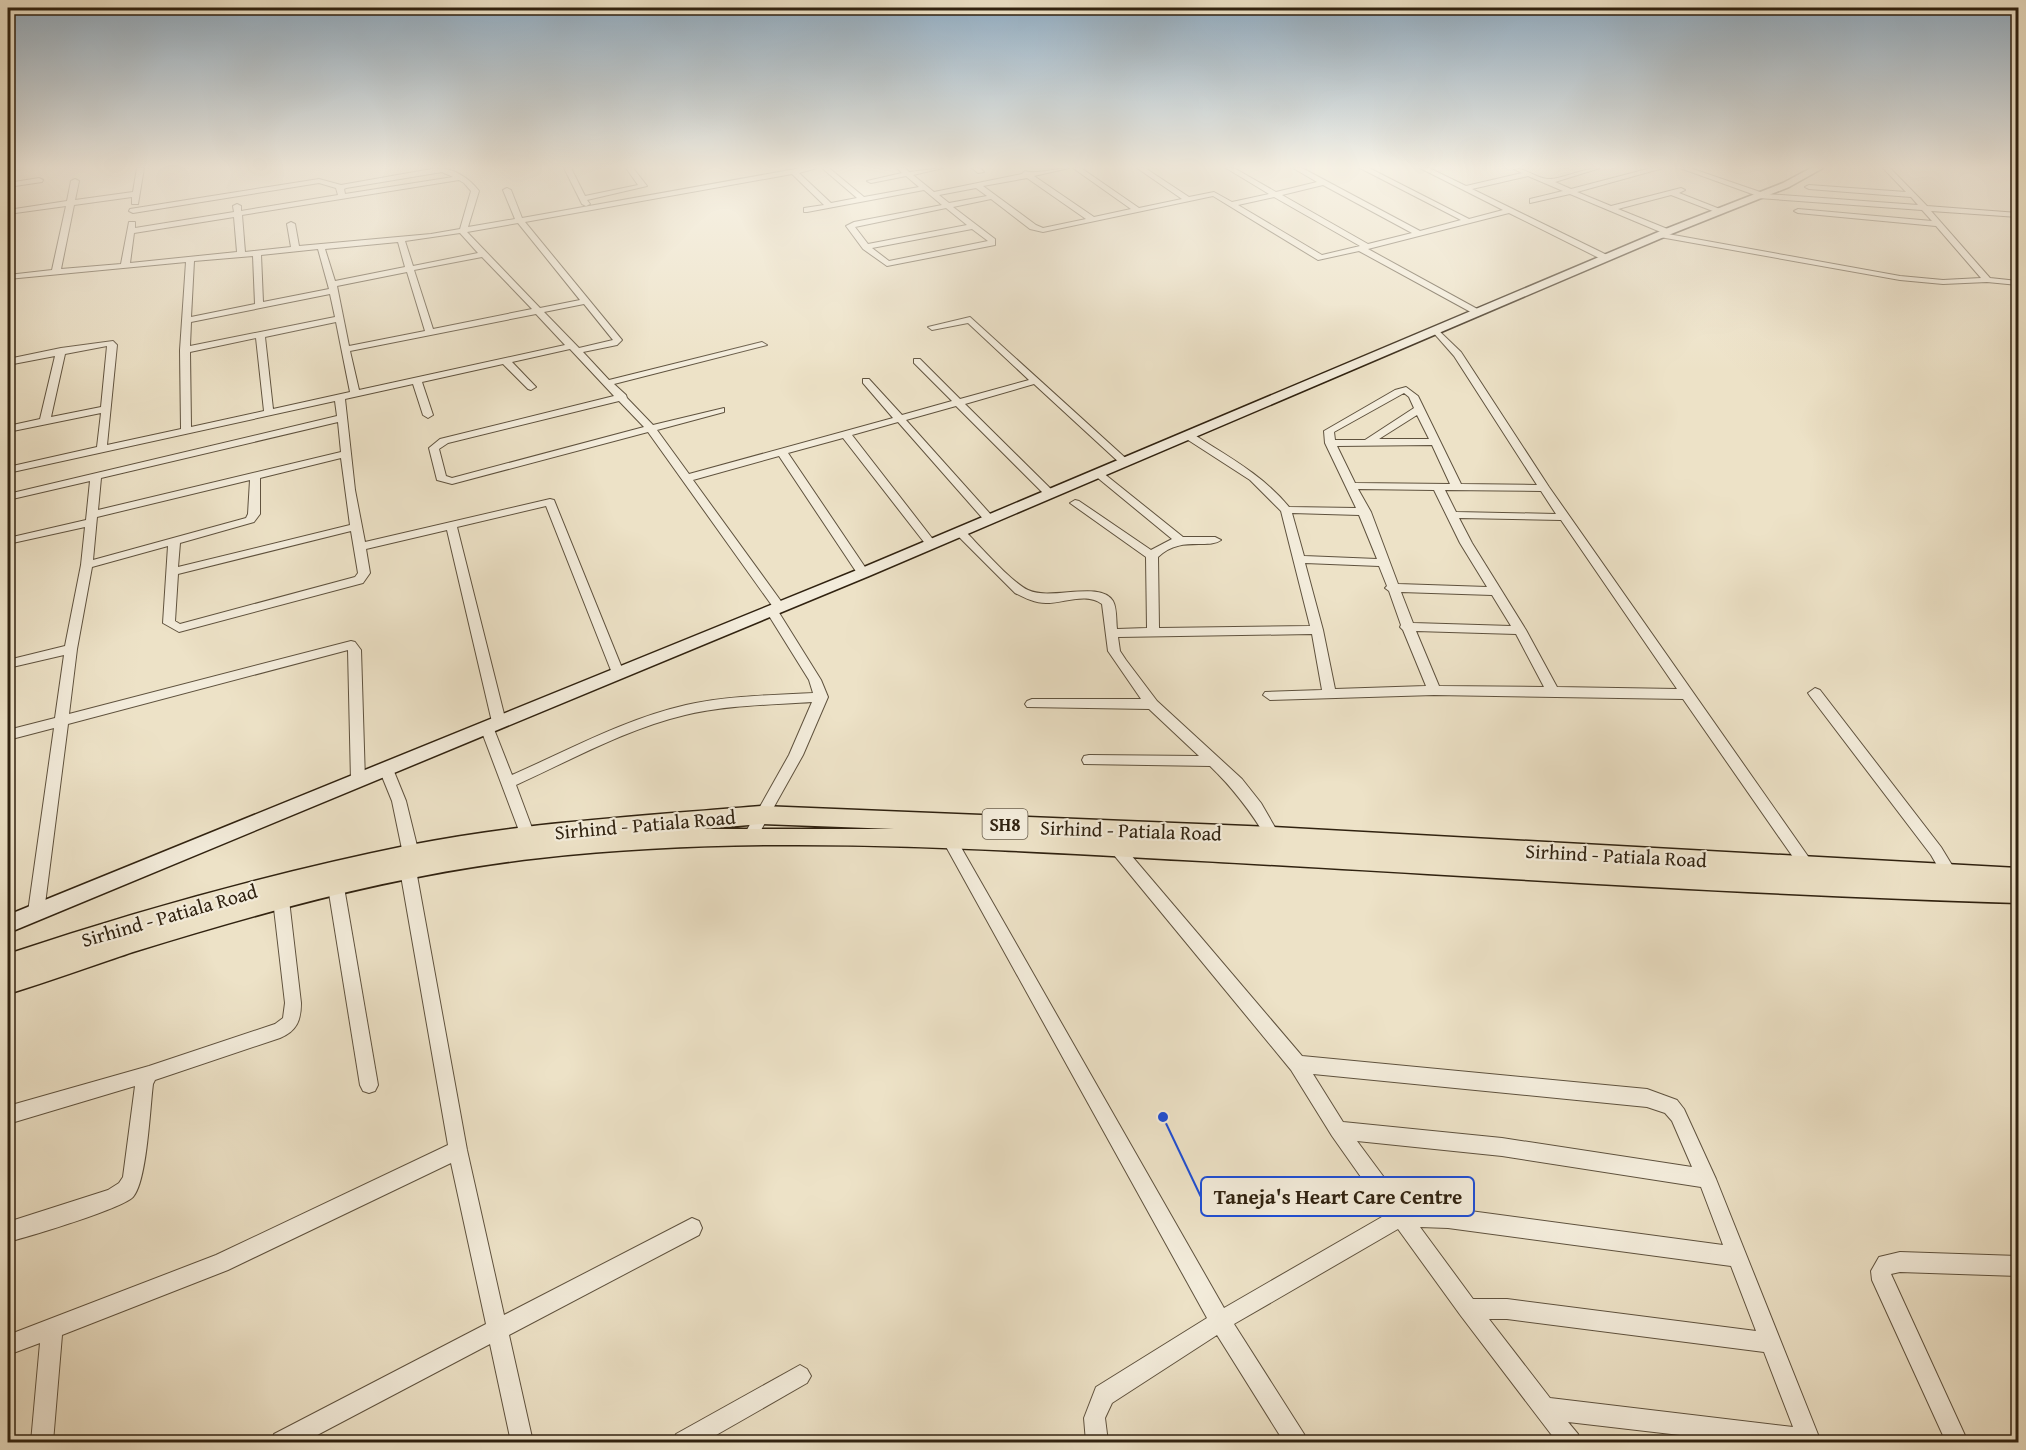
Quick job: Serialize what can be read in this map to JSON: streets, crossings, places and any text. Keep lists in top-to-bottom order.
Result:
{
  "streets": {
    "main road": ["Sirhind - Patiala Road", "SH8"]
  },
  "places": ["Taneja's Heart Care Centre"]
}
